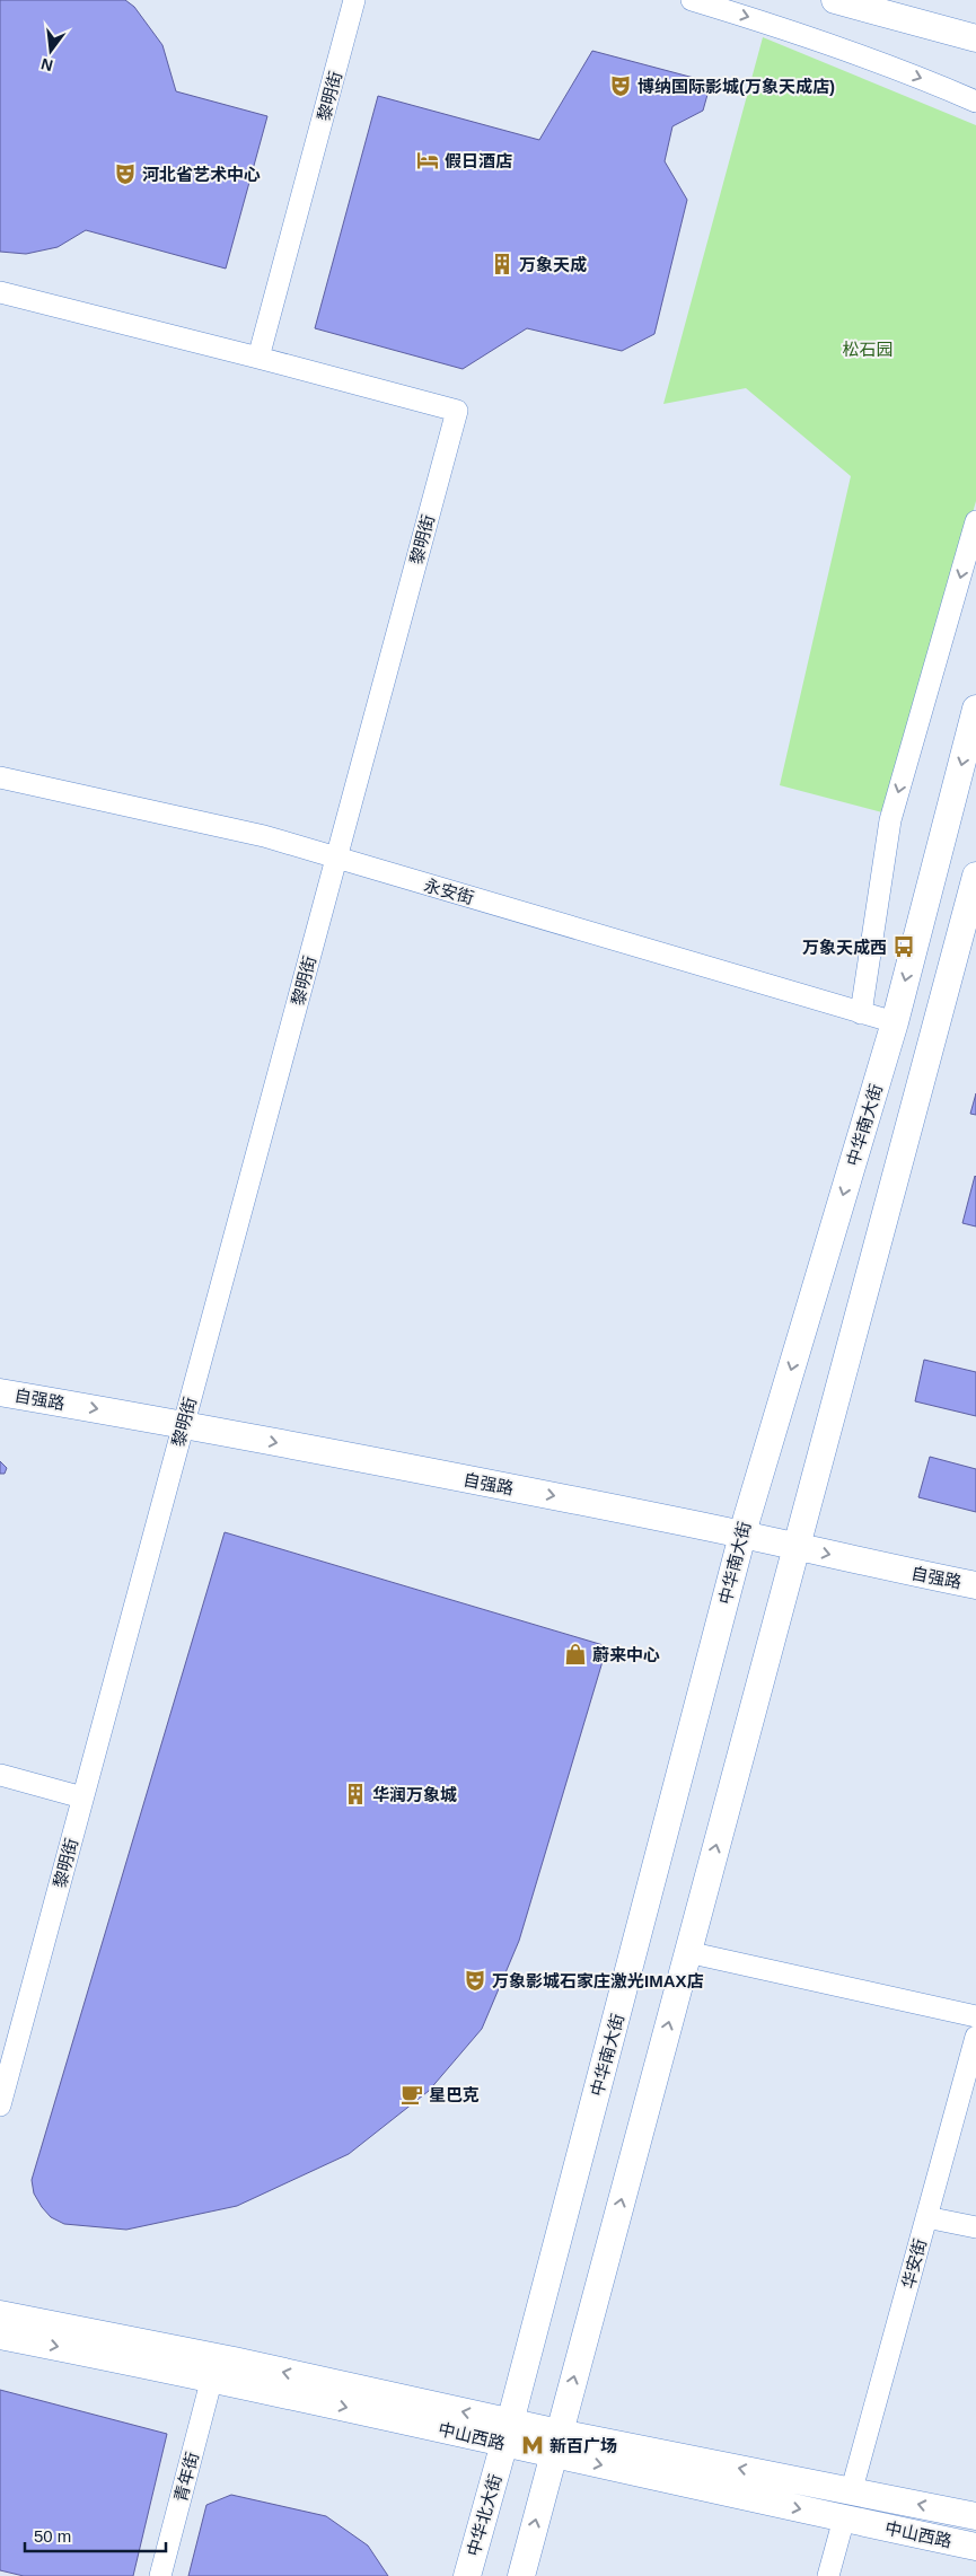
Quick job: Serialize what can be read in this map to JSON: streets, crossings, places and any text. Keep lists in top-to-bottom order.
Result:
{
  "streets": {
    "main road": [
      "中华南大街",
      "自强路",
      "中山西路",
      "中华北大街"
    ],
    "street": [
      "黎明街",
      "永安街",
      "华安街",
      "青年街"
    ]
  },
  "crossings": [
    ["黎明街", "永安街"],
    ["黎明街", "自强路"],
    ["永安街", "中华南大街"],
    ["中华南大街", "自强路"],
    ["中华南大街", "中山西路"],
    ["中华南大街", "中华北大街"],
    ["华安街", "中山西路"],
    ["中山西路", "青年街"],
    ["中山西路", "中华北大街"]
  ],
  "parks": ["松石园"],
  "places": {
    "theatre": ["博纳国际影城(万象天成店)", "河北省艺术中心", "万象影城石家庄激光IMAX店"],
    "hotel": ["假日酒店"],
    "building": ["万象天成", "华润万象城"],
    "bus stop": ["万象天成西"],
    "shop": ["蔚来中心"],
    "cafe": ["星巴克"],
    "metro station": ["新百广场"]
  },
  "scale_bar": "50 m",
  "north": "bottom"
}
